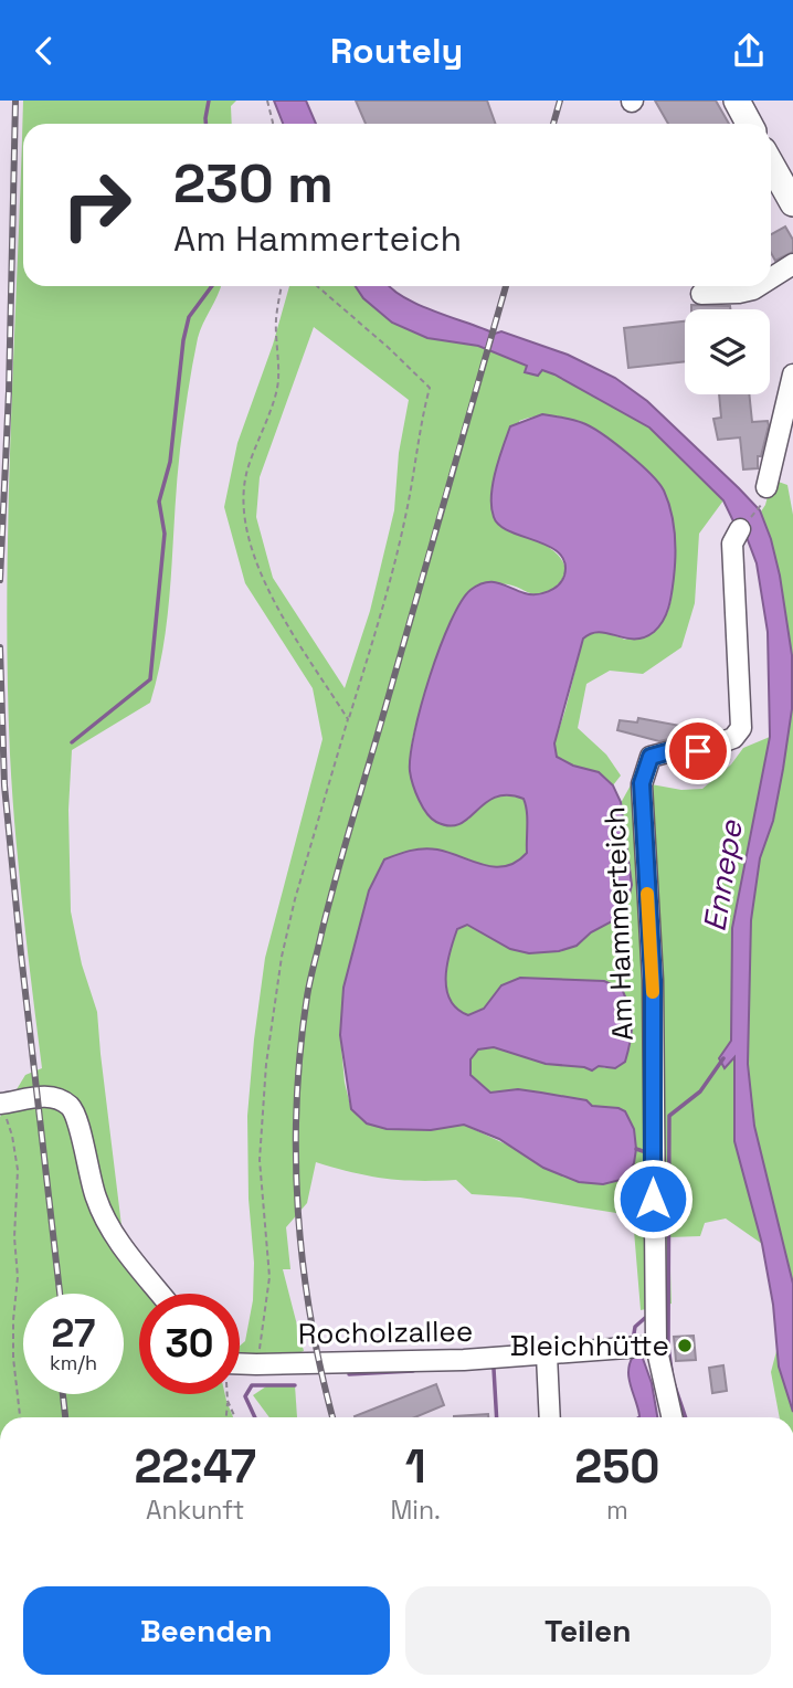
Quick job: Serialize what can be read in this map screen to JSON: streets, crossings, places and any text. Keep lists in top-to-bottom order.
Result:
{
  "streets": {
    "street": ["Am Hammerteich", "Rocholzallee"]
  },
  "crossings": [
    ["Am Hammerteich", "Rocholzallee"]
  ],
  "water": ["Ennepe"],
  "places": ["Bleichhütte"],
  "page": {
    "header": "Routely",
    "turn": ["230 m", "Am Hammerteich"],
    "speed": "27 km/h",
    "limit": "30",
    "eta": [
      "22:47",
      "Ankunft",
      "1",
      "Min.",
      "250",
      "m"
    ],
    "buttons": ["Beenden", "Teilen"]
  }
}
